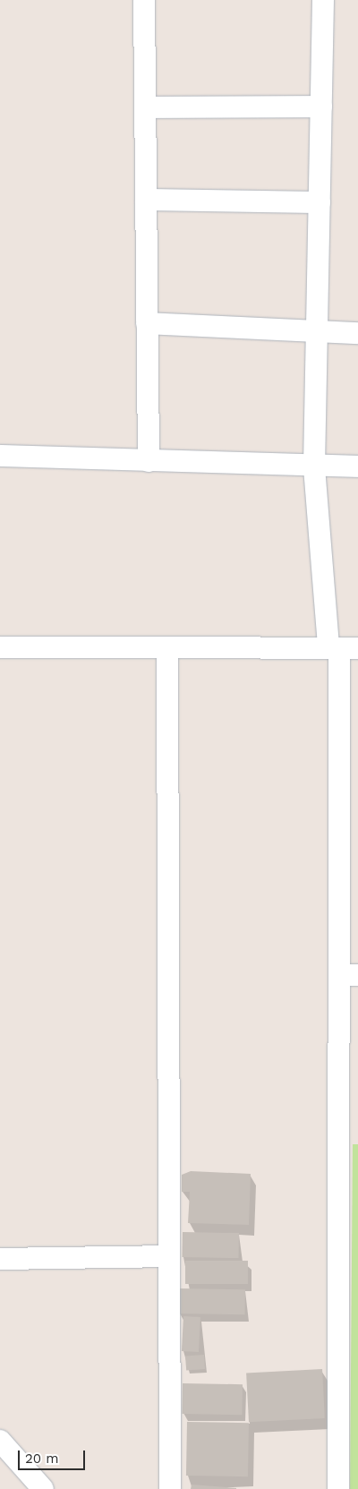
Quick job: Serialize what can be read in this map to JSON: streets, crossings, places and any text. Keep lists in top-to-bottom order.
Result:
{
  "scale_bar": "20 m"
}
